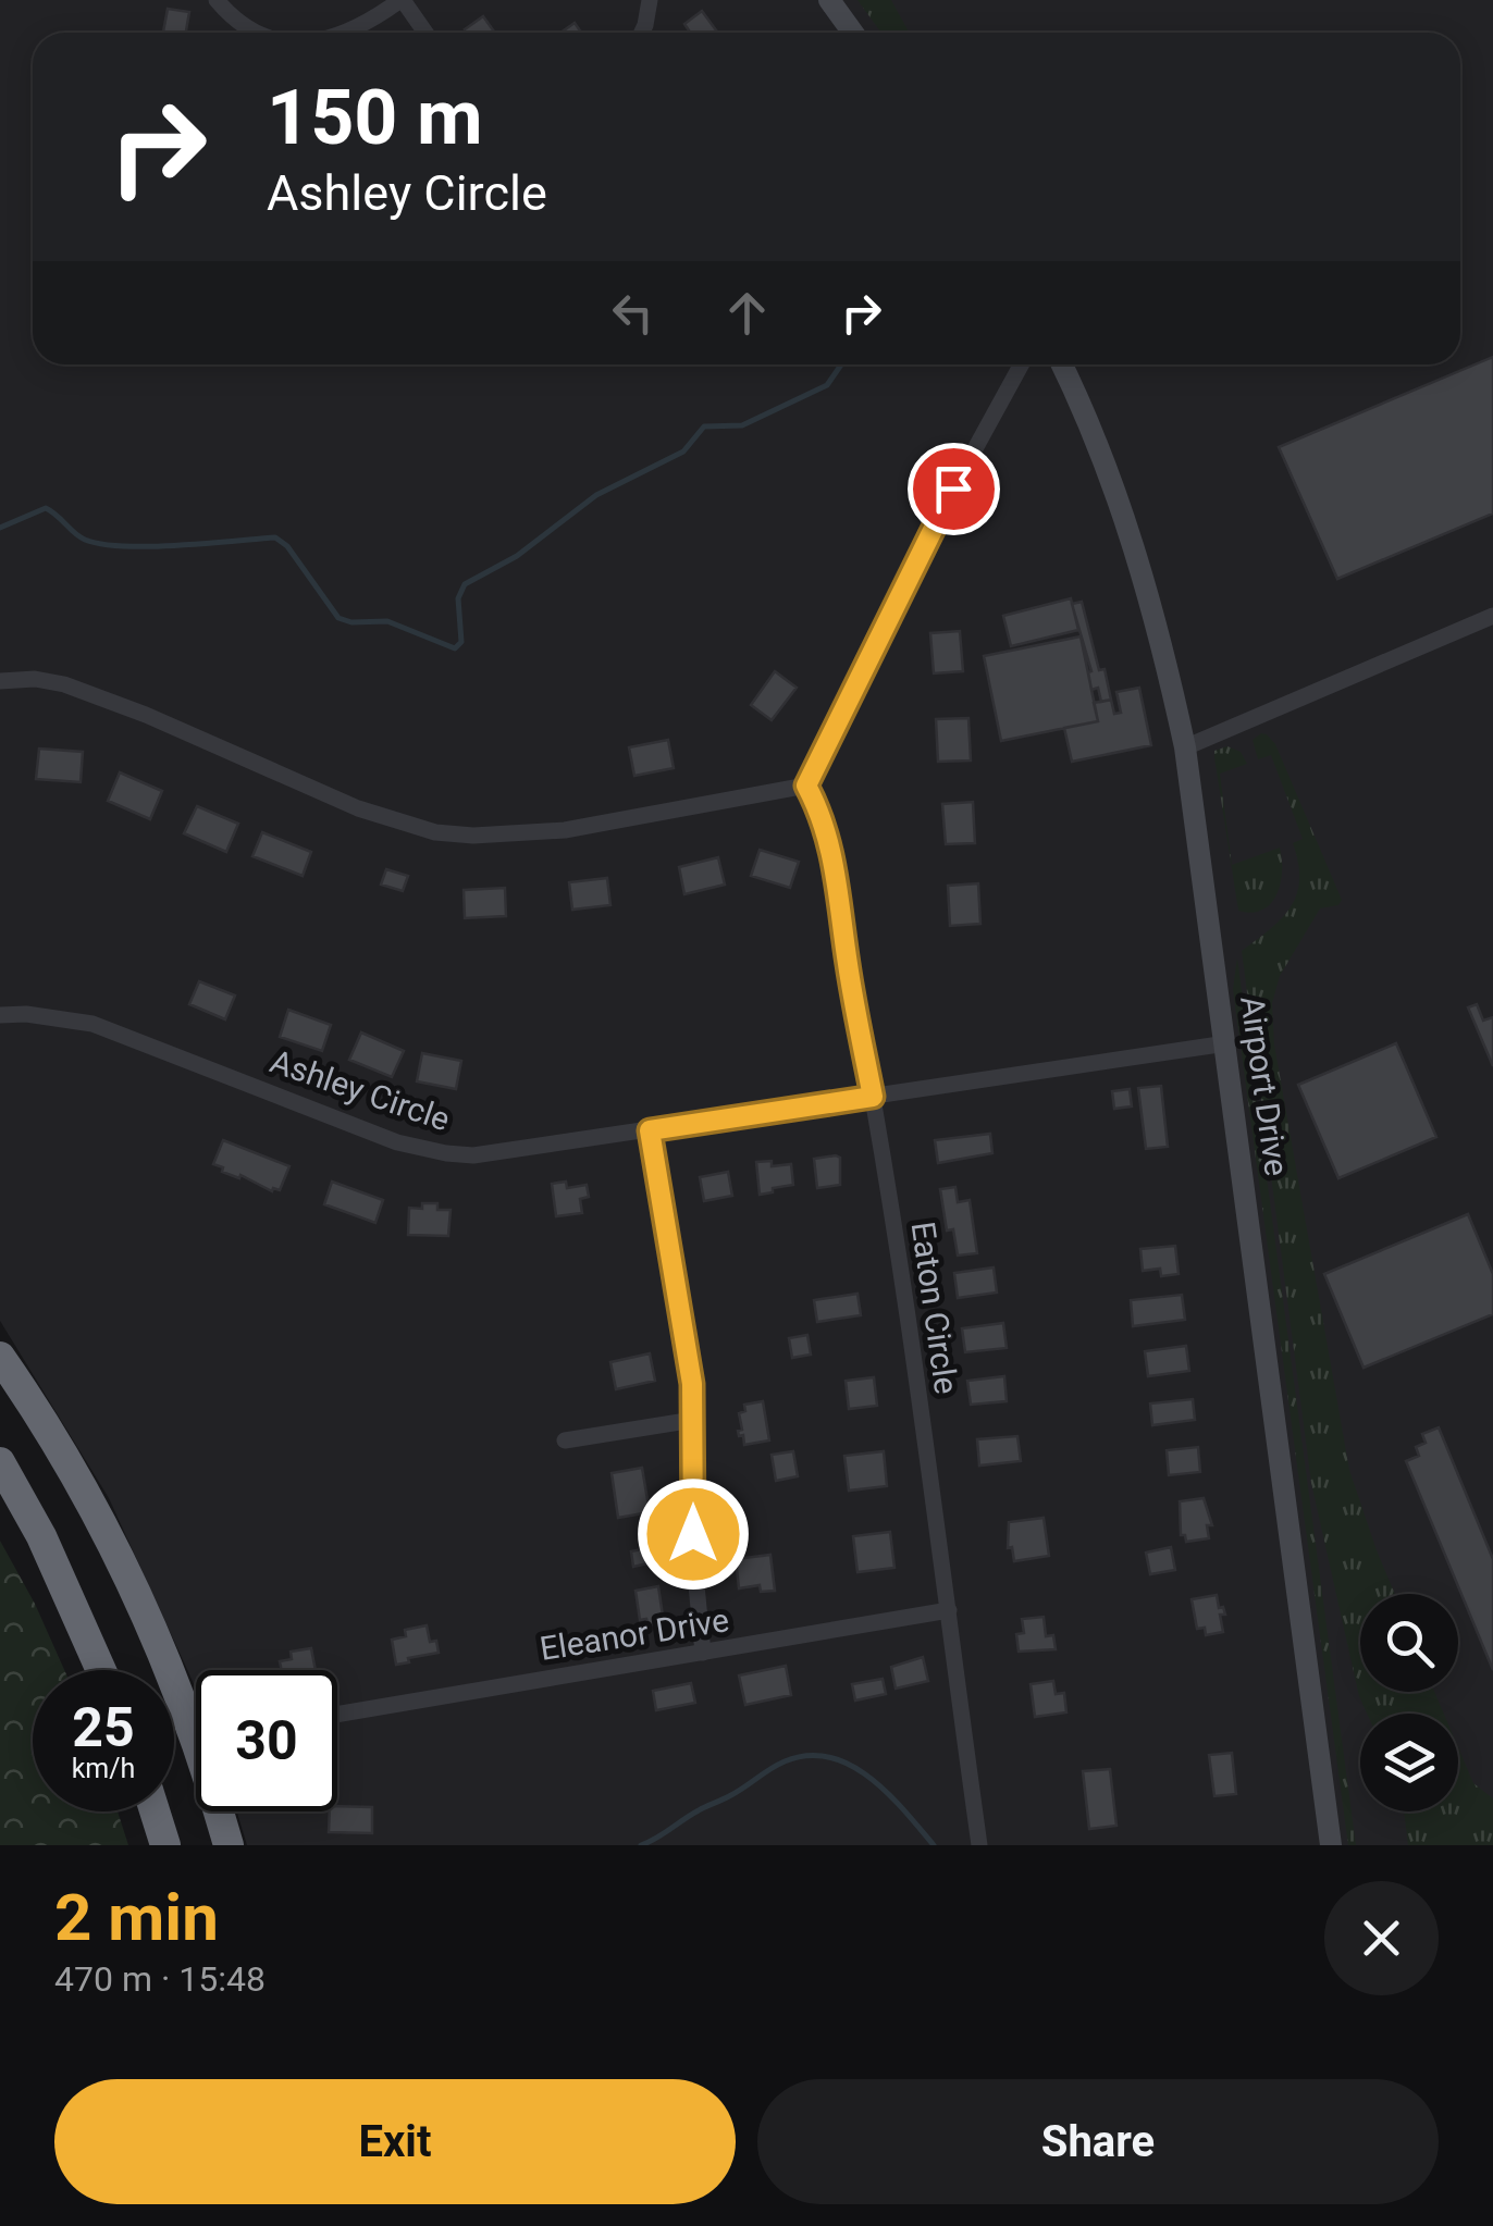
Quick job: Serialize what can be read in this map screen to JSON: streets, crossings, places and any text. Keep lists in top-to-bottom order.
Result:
{
  "streets": {
    "street": [
      "Airport Drive",
      "Ashley Circle",
      "Eaton Circle",
      "Eleanor Drive"
    ]
  },
  "crossings": [
    ["Airport Drive", "Ashley Circle"],
    ["Ashley Circle", "Eaton Circle"],
    ["Eaton Circle", "Eleanor Drive"]
  ],
  "page": {
    "turn": ["150 m", "Ashley Circle"],
    "speed": "25 km/h",
    "limit": "30",
    "heading": ["2 min", "470 m · 15:48"],
    "buttons": ["Exit", "Share"]
  }
}
